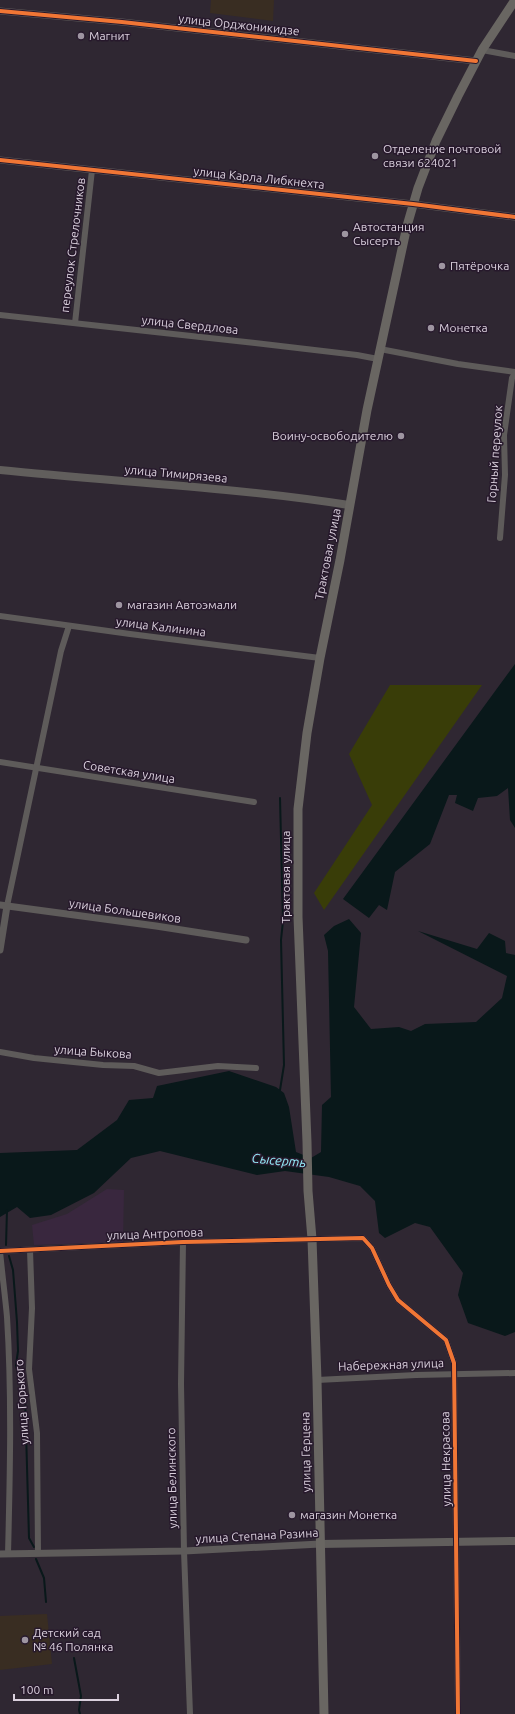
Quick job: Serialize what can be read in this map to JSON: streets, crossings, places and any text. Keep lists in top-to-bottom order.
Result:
{
  "streets": {
    "main road": [
      "улица Тимирязева",
      "Трактовая улица",
      "улица Герцена",
      "улица Степана Разина"
    ],
    "street": [
      "улица Орджоникидзе",
      "улица Карла Либкнехта",
      "переулок Стрелочников",
      "улица Свердлова",
      "Горный переулок",
      "улица Калинина",
      "Советская улица",
      "улица Большевиков",
      "улица Быкова",
      "улица Антропова",
      "Набережная улица",
      "улица Горького",
      "улица Некрасова",
      "улица Белинского"
    ]
  },
  "crossings": [
    ["улица Орджоникидзе", "Трактовая улица"],
    ["улица Карла Либкнехта", "переулок Стрелочников"],
    ["улица Карла Либкнехта", "Трактовая улица"],
    ["переулок Стрелочников", "улица Свердлова"],
    ["улица Свердлова", "Трактовая улица"],
    ["улица Тимирязева", "Трактовая улица"],
    ["Трактовая улица", "улица Калинина"],
    ["Трактовая улица", "улица Герцена"],
    ["улица Антропова", "улица Горького"],
    ["улица Антропова", "улица Герцена"],
    ["улица Антропова", "улица Некрасова"],
    ["улица Антропова", "улица Белинского"],
    ["Набережная улица", "улица Герцена"],
    ["Набережная улица", "улица Некрасова"],
    ["улица Горького", "улица Степана Разина"],
    ["улица Герцена", "улица Степана Разина"],
    ["улица Некрасова", "улица Степана Разина"],
    ["улица Белинского", "улица Степана Разина"]
  ],
  "water": ["Сысерть"],
  "places": [
    "Магнит",
    "Отделение почтовой связи 624021",
    "Автостанция Сысерть",
    "Пятёрочка",
    "Монетка",
    "Воину-освободителю",
    "магазин Автоэмали",
    "магазин Монетка",
    "Детский сад № 46 Полянка"
  ],
  "scale_bar": "100 m"
}
